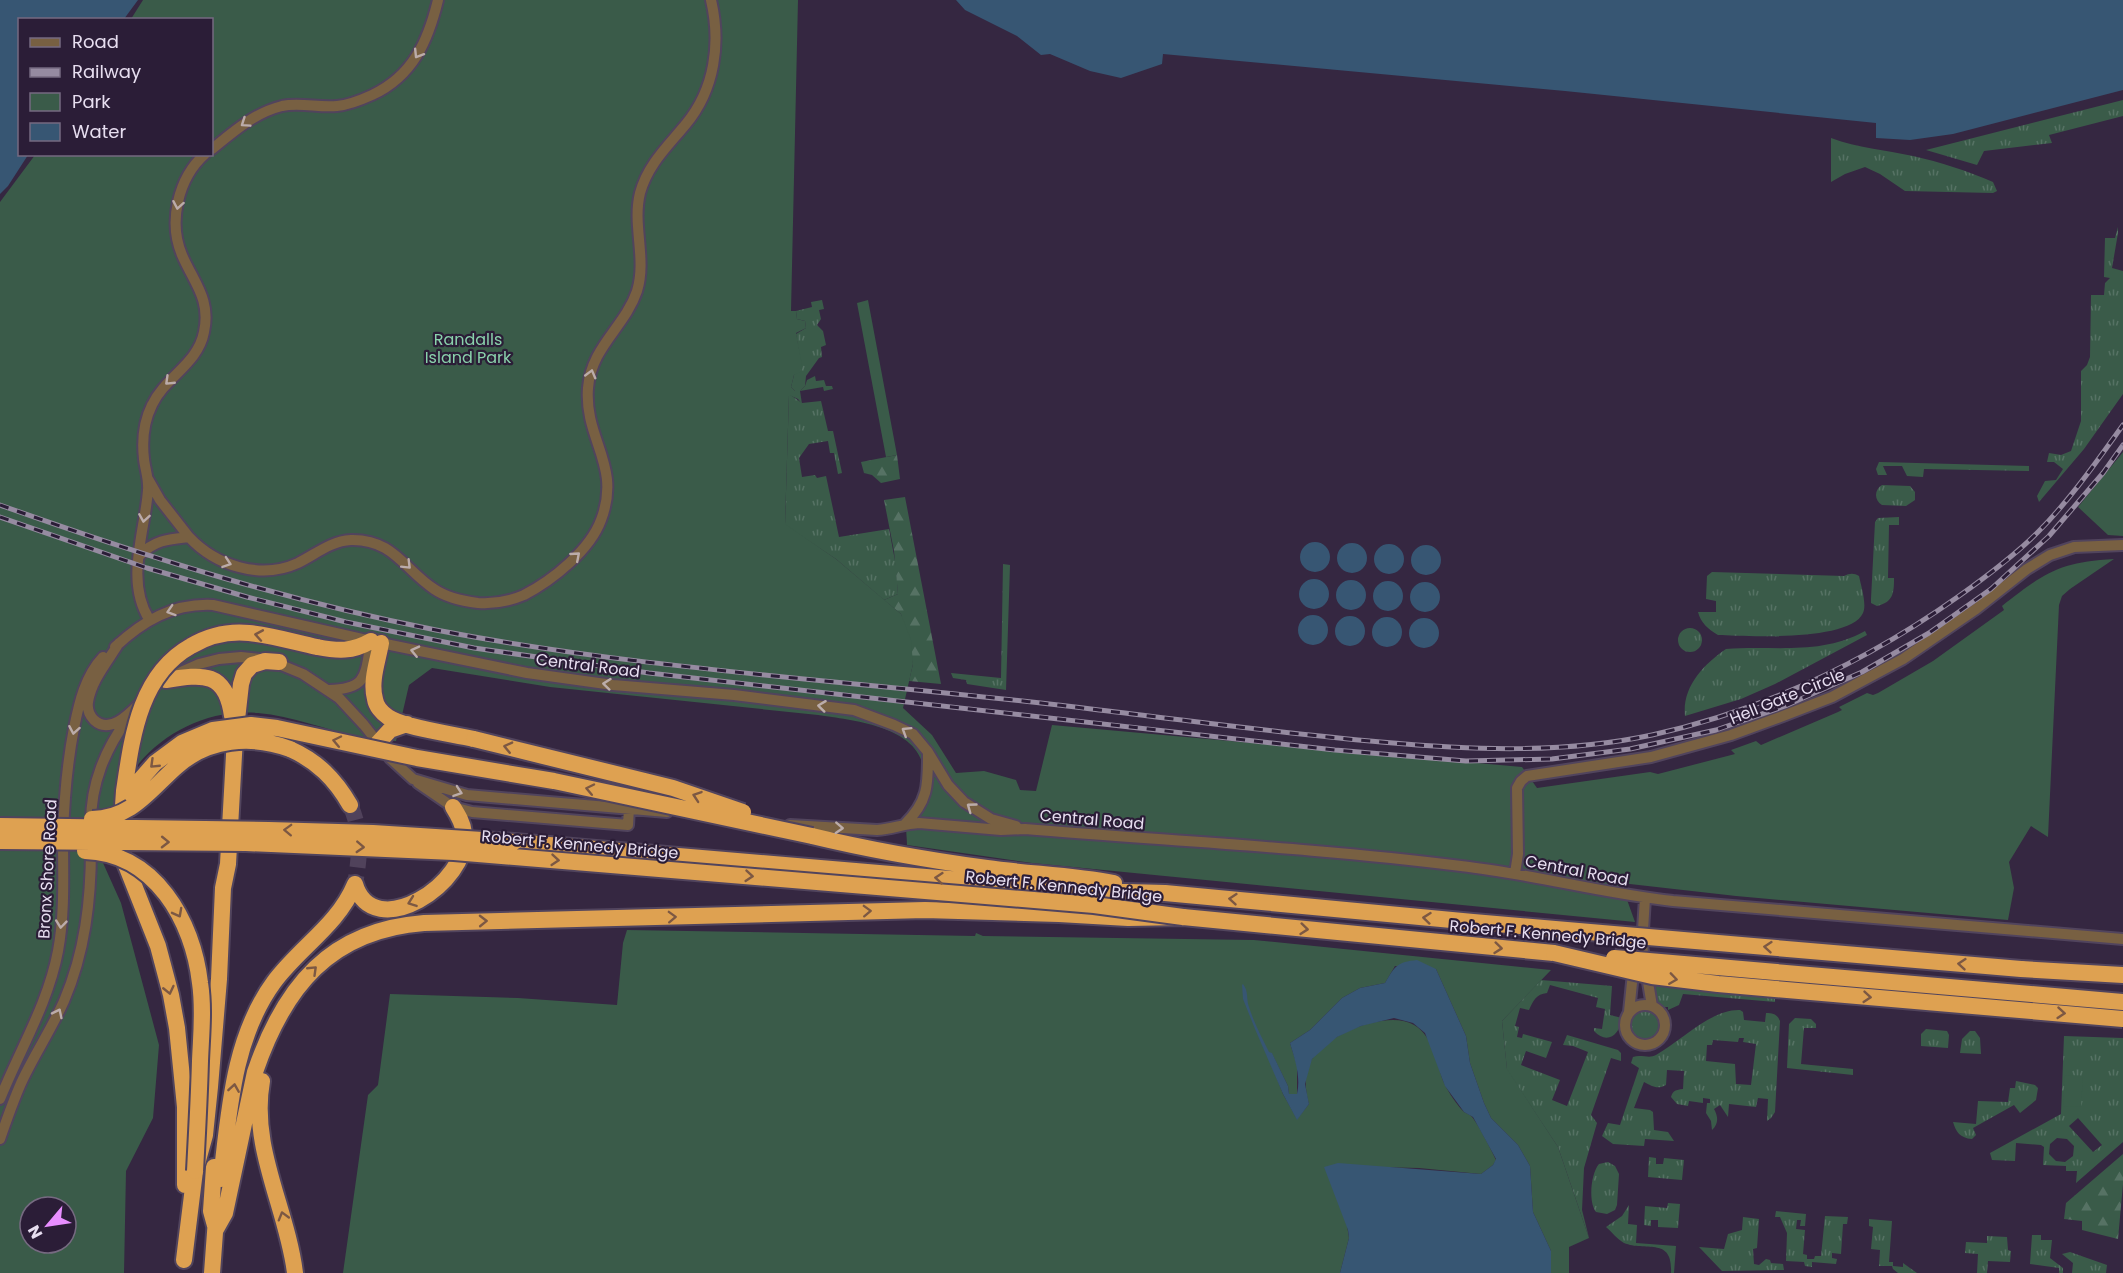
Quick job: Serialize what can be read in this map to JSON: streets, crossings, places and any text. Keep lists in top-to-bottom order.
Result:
{
  "streets": {
    "highway": ["Robert F. Kennedy Bridge"],
    "street": ["Central Road", "Hell Gate Circle", "Bronx Shore Road"]
  },
  "crossings": [
    ["Central Road", "Hell Gate Circle"],
    ["Central Road", "Bronx Shore Road"]
  ],
  "parks": ["Randalls Island Park"],
  "legend": [
    "Road",
    "Railway",
    "Park",
    "Water"
  ],
  "north": "bottom left"
}
